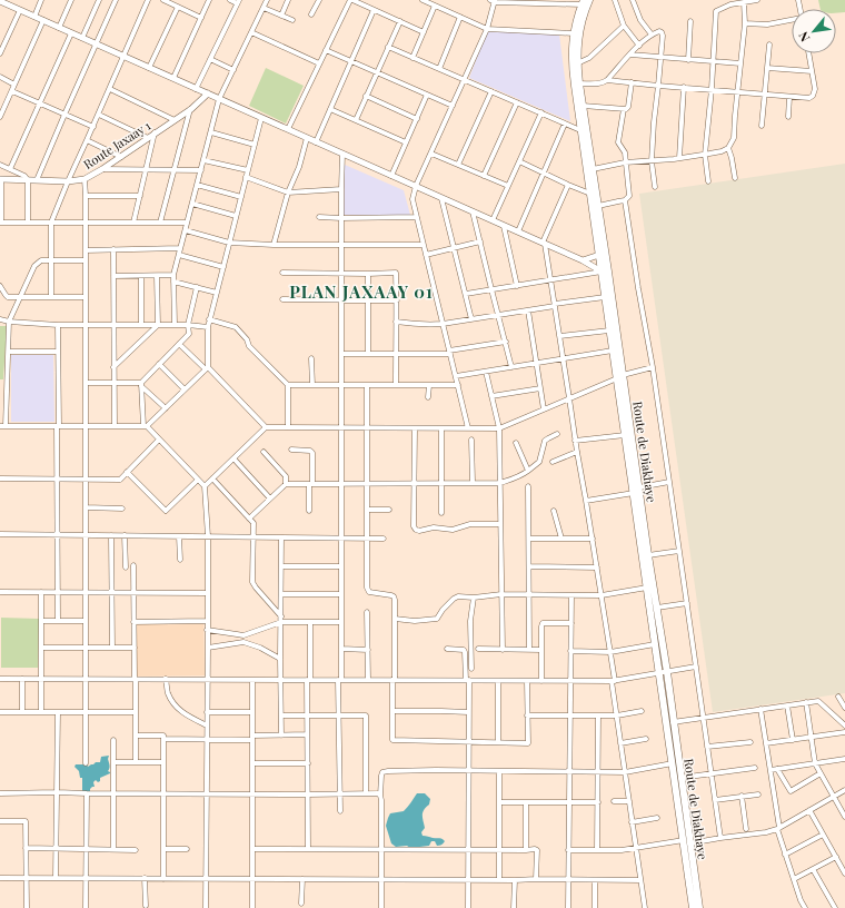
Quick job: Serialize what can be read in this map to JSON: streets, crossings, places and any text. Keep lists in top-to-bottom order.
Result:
{
  "streets": {
    "main road": ["Route de Diakhaye"],
    "street": ["Route Jaxaay 1"]
  },
  "districts": ["PLAN JAXAAY 01"],
  "north": "bottom left"
}
